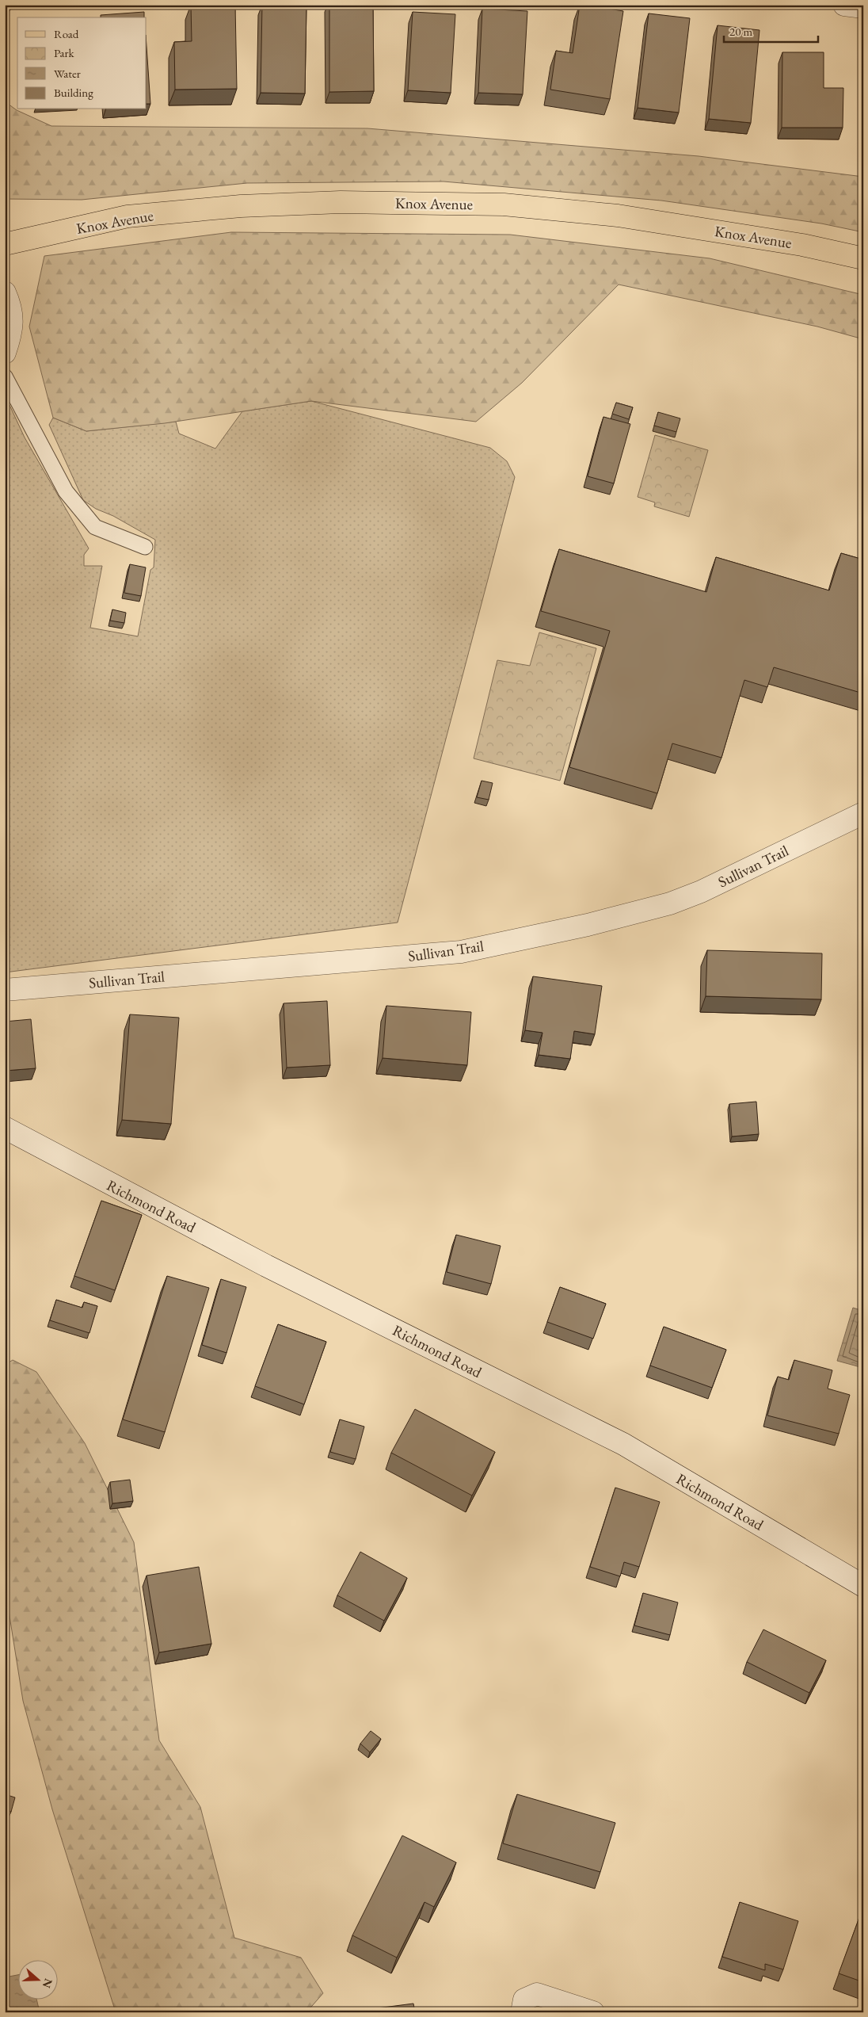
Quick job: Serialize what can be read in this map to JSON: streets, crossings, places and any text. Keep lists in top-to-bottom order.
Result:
{
  "streets": {
    "main road": ["Knox Avenue"],
    "street": ["Sullivan Trail", "Richmond Road"]
  },
  "legend": [
    "Road",
    "Park",
    "Water",
    "Building"
  ],
  "scale_bar": "20 m",
  "north": "right"
}
